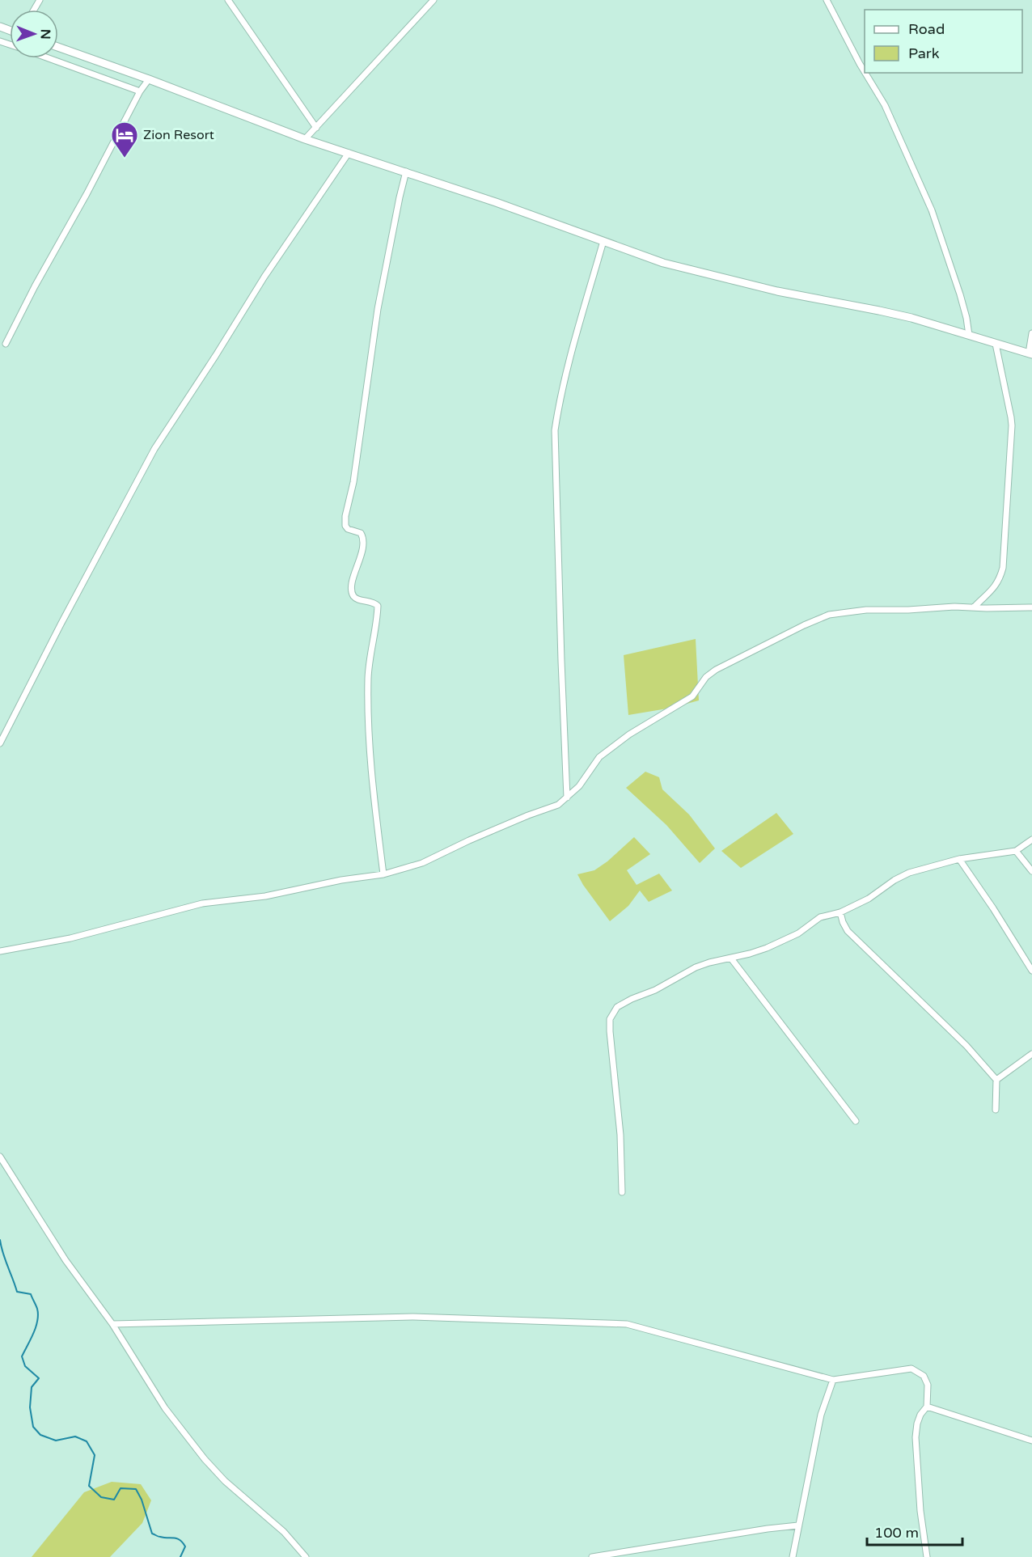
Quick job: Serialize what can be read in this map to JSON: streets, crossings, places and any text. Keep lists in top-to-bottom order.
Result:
{
  "places": {
    "hotel": ["Zion Resort"]
  },
  "legend": ["Road", "Park"],
  "scale_bar": "100 m",
  "north": "right"
}
